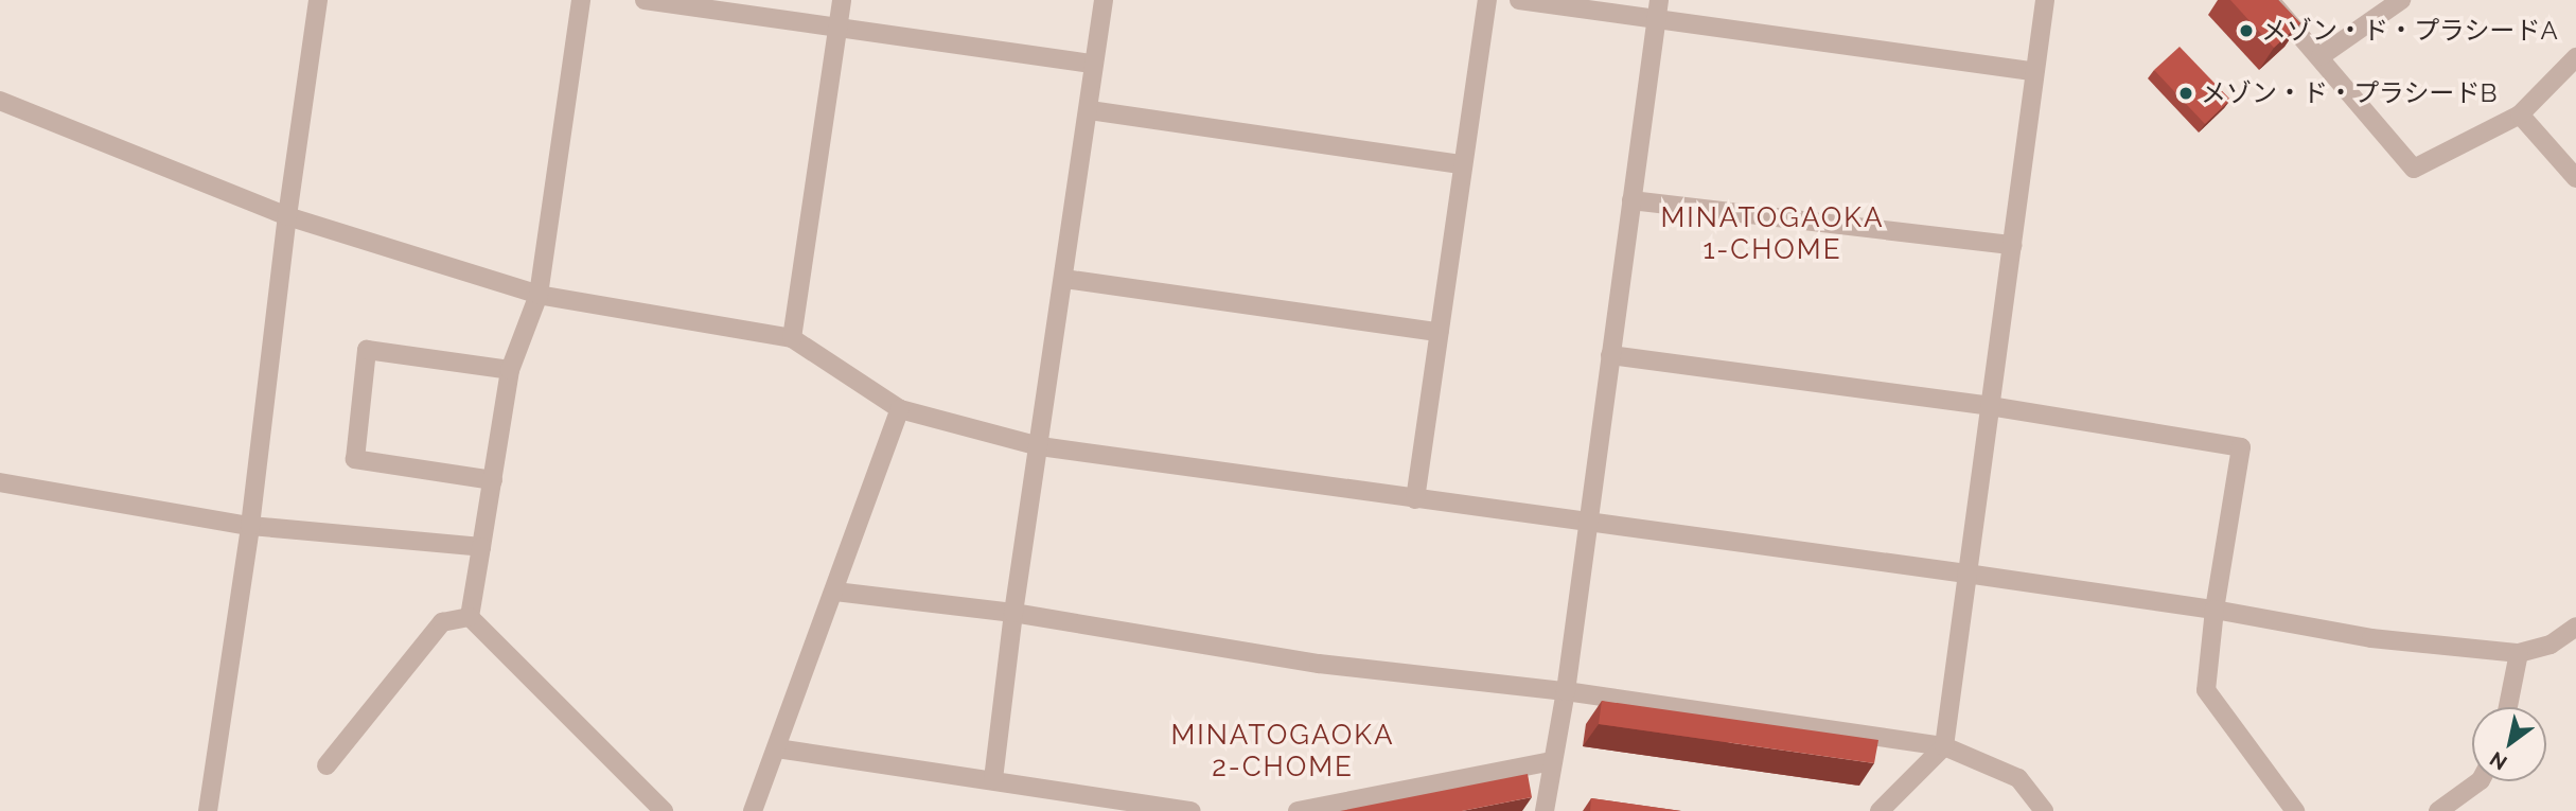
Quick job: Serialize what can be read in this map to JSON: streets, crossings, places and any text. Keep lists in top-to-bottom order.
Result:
{
  "districts": ["MINATOGAOKA 1-CHOME", "MINATOGAOKA 2-CHOME"],
  "places": ["メゾン・ド・プラシードA", "メゾン・ド・プラシードB"],
  "north": "bottom left"
}
